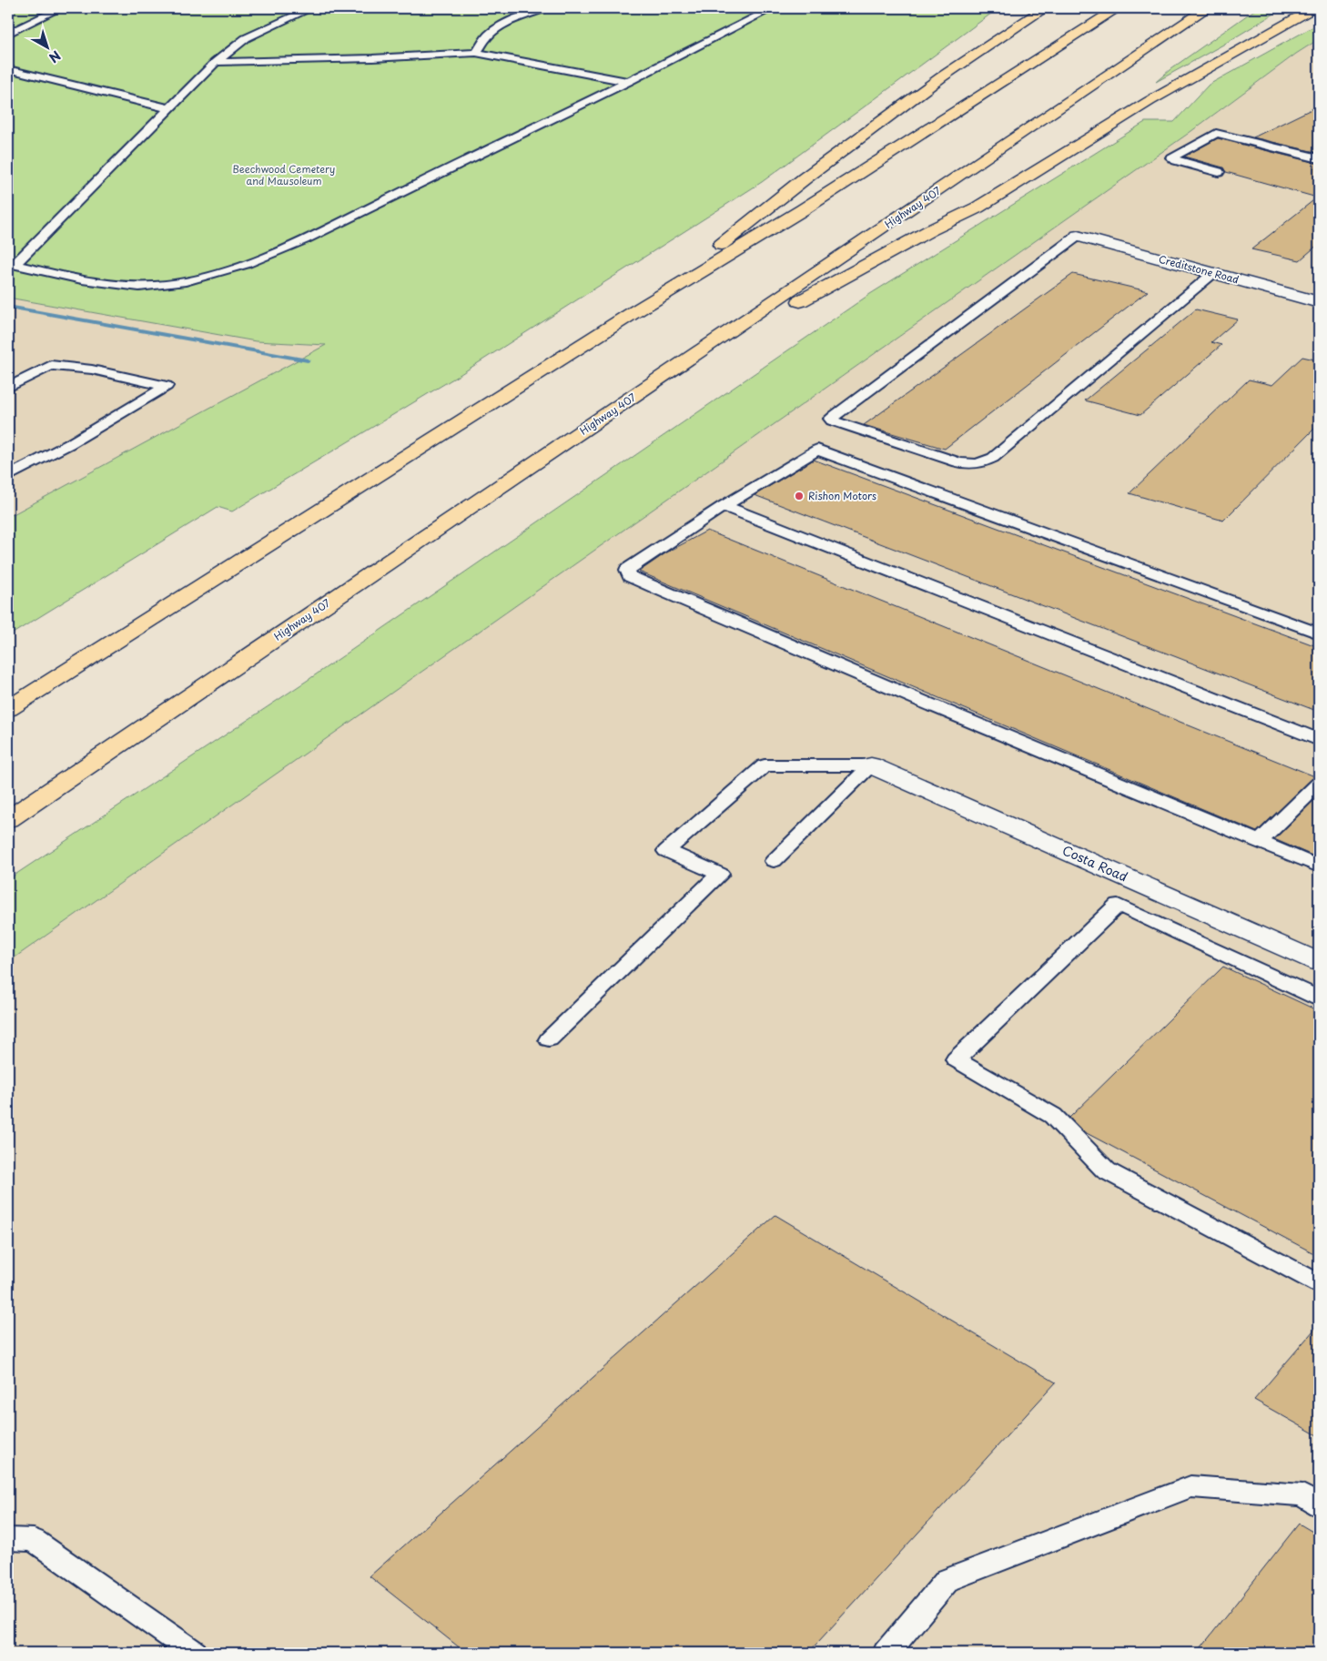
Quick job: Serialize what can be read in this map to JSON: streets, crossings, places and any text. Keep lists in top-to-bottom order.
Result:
{
  "streets": {
    "highway": ["Highway 407"],
    "street": ["Creditstone Road", "Costa Road"]
  },
  "parks": ["Beechwood Cemetery and Mausoleum"],
  "places": ["Rishon Motors"],
  "north": "bottom right"
}
